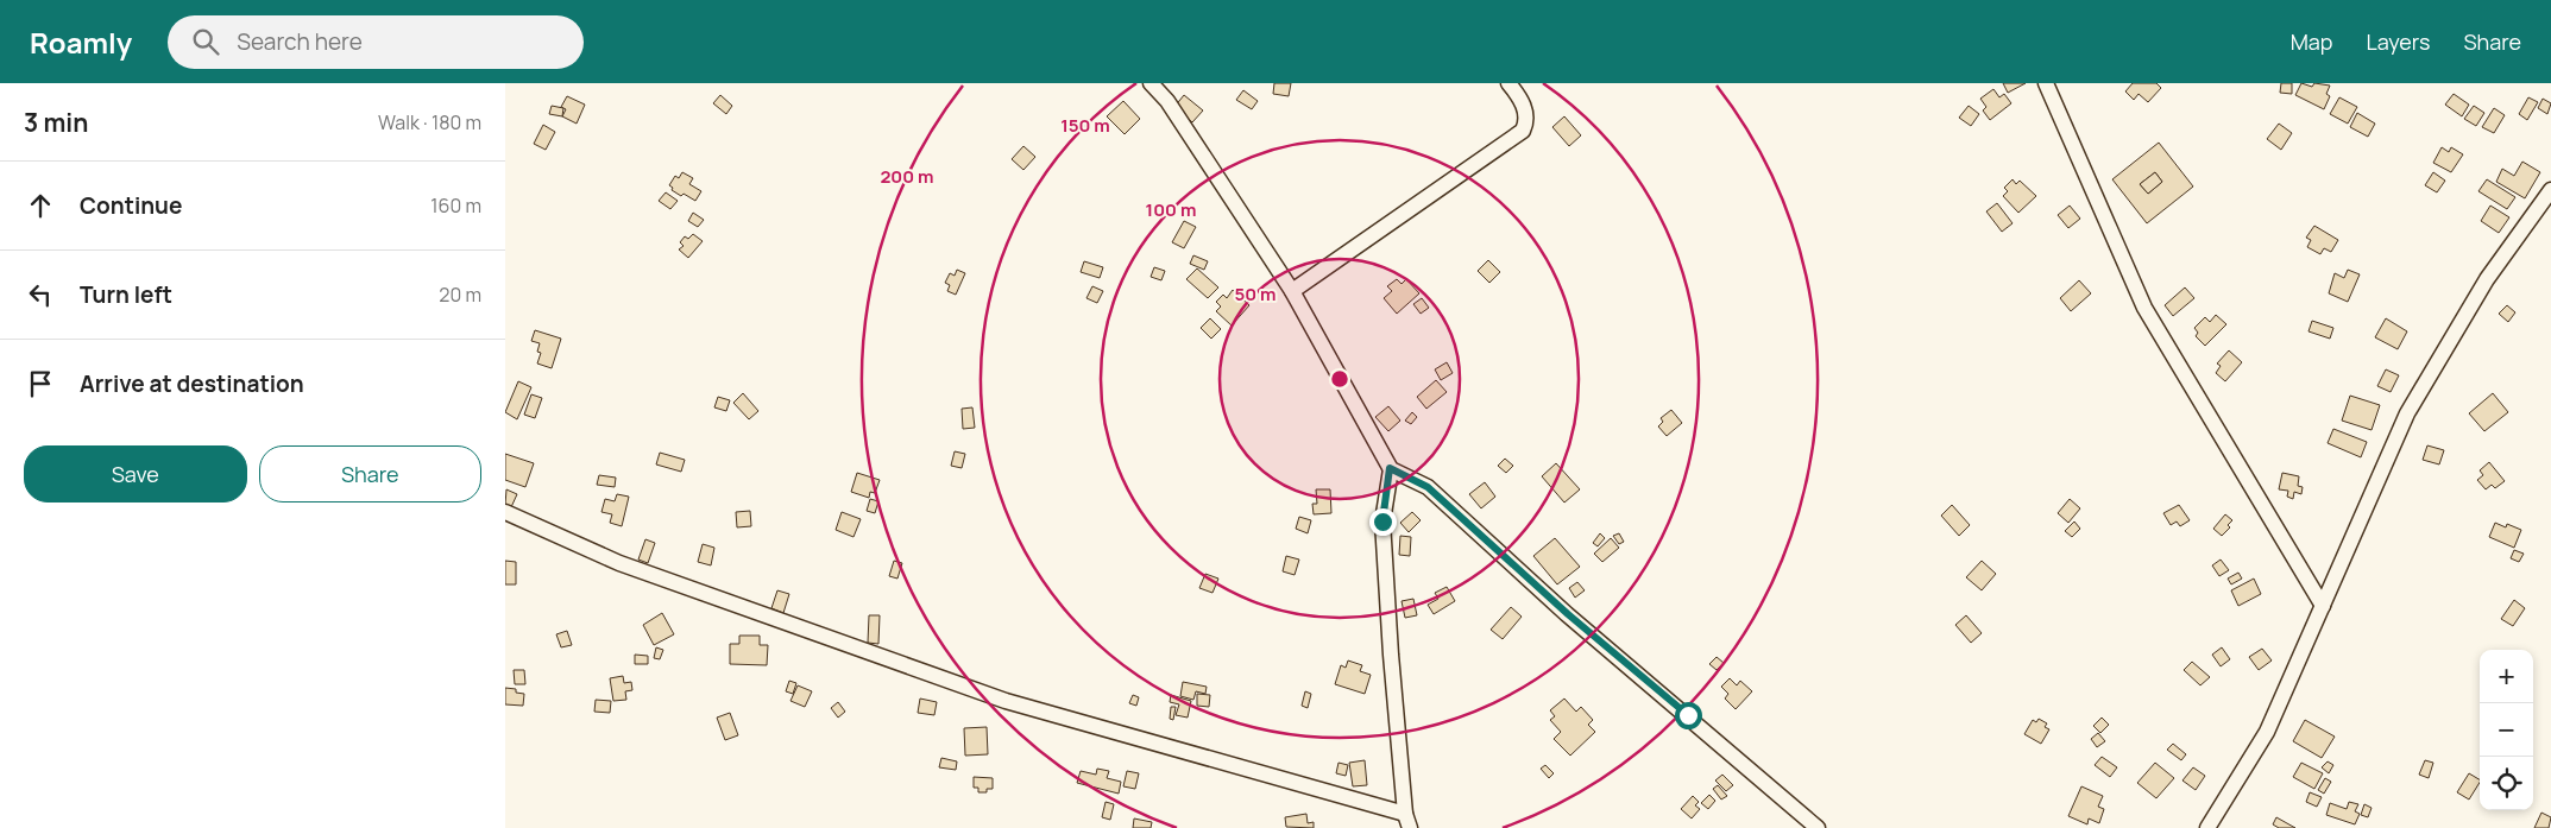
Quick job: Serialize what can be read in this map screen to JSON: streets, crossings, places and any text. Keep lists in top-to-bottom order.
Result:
{
  "page": {
    "header": "Roamly",
    "search": "Search here",
    "nav": ["Map", "Layers", "Share"],
    "heading": ["3 min", "Walk · 180 m"],
    "list": [
      ["Continue", "160 m"],
      ["Turn left", "20 m"],
      "Arrive at destination"
    ],
    "buttons": ["Save", "Share"],
    "map_buttons": ["+", "−"]
  },
  "rings": [
    "150 m",
    "200 m",
    "100 m",
    "50 m"
  ]
}
